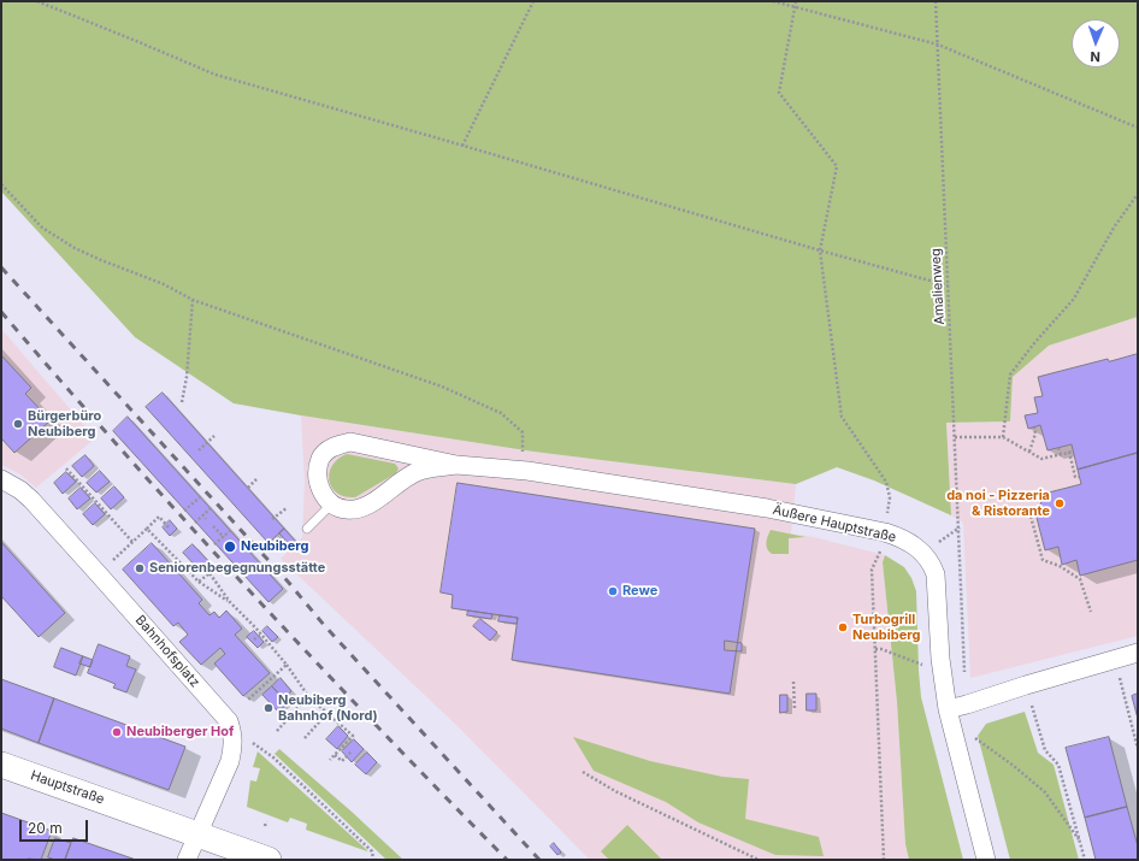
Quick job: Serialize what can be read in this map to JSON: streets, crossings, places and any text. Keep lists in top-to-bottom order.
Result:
{
  "streets": {
    "street": ["Äußere Hauptstraße", "Bahnhofsplatz", "Hauptstraße"],
    "path": ["Amalienweg"]
  },
  "places": [
    "Bürgerbüro Neubiberg",
    "da noi - Pizzeria & Ristorante",
    "Neubiberg",
    "Seniorenbegegnungsstätte",
    "Rewe",
    "Turbogrill Neubiberg",
    "Neubiberg Bahnhof (Nord)",
    "Neubiberger Hof"
  ],
  "scale_bar": "20 m",
  "north": "bottom"
}
